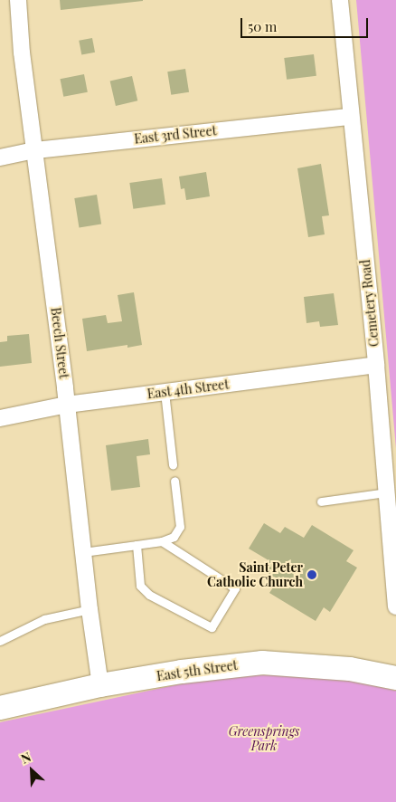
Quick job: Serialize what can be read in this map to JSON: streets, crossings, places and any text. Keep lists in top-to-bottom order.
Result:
{
  "streets": {
    "main road": ["East 5th Street"],
    "street": [
      "East 3rd Street",
      "Cemetery Road",
      "Beech Street",
      "East 4th Street"
    ]
  },
  "crossings": [
    ["East 3rd Street", "Cemetery Road"],
    ["East 3rd Street", "Beech Street"],
    ["Cemetery Road", "East 4th Street"],
    ["Beech Street", "East 4th Street"],
    ["Beech Street", "East 5th Street"]
  ],
  "parks": ["Greensprings Park"],
  "places": ["Saint Peter Catholic Church"],
  "scale_bar": "50 m",
  "north": "top left"
}
